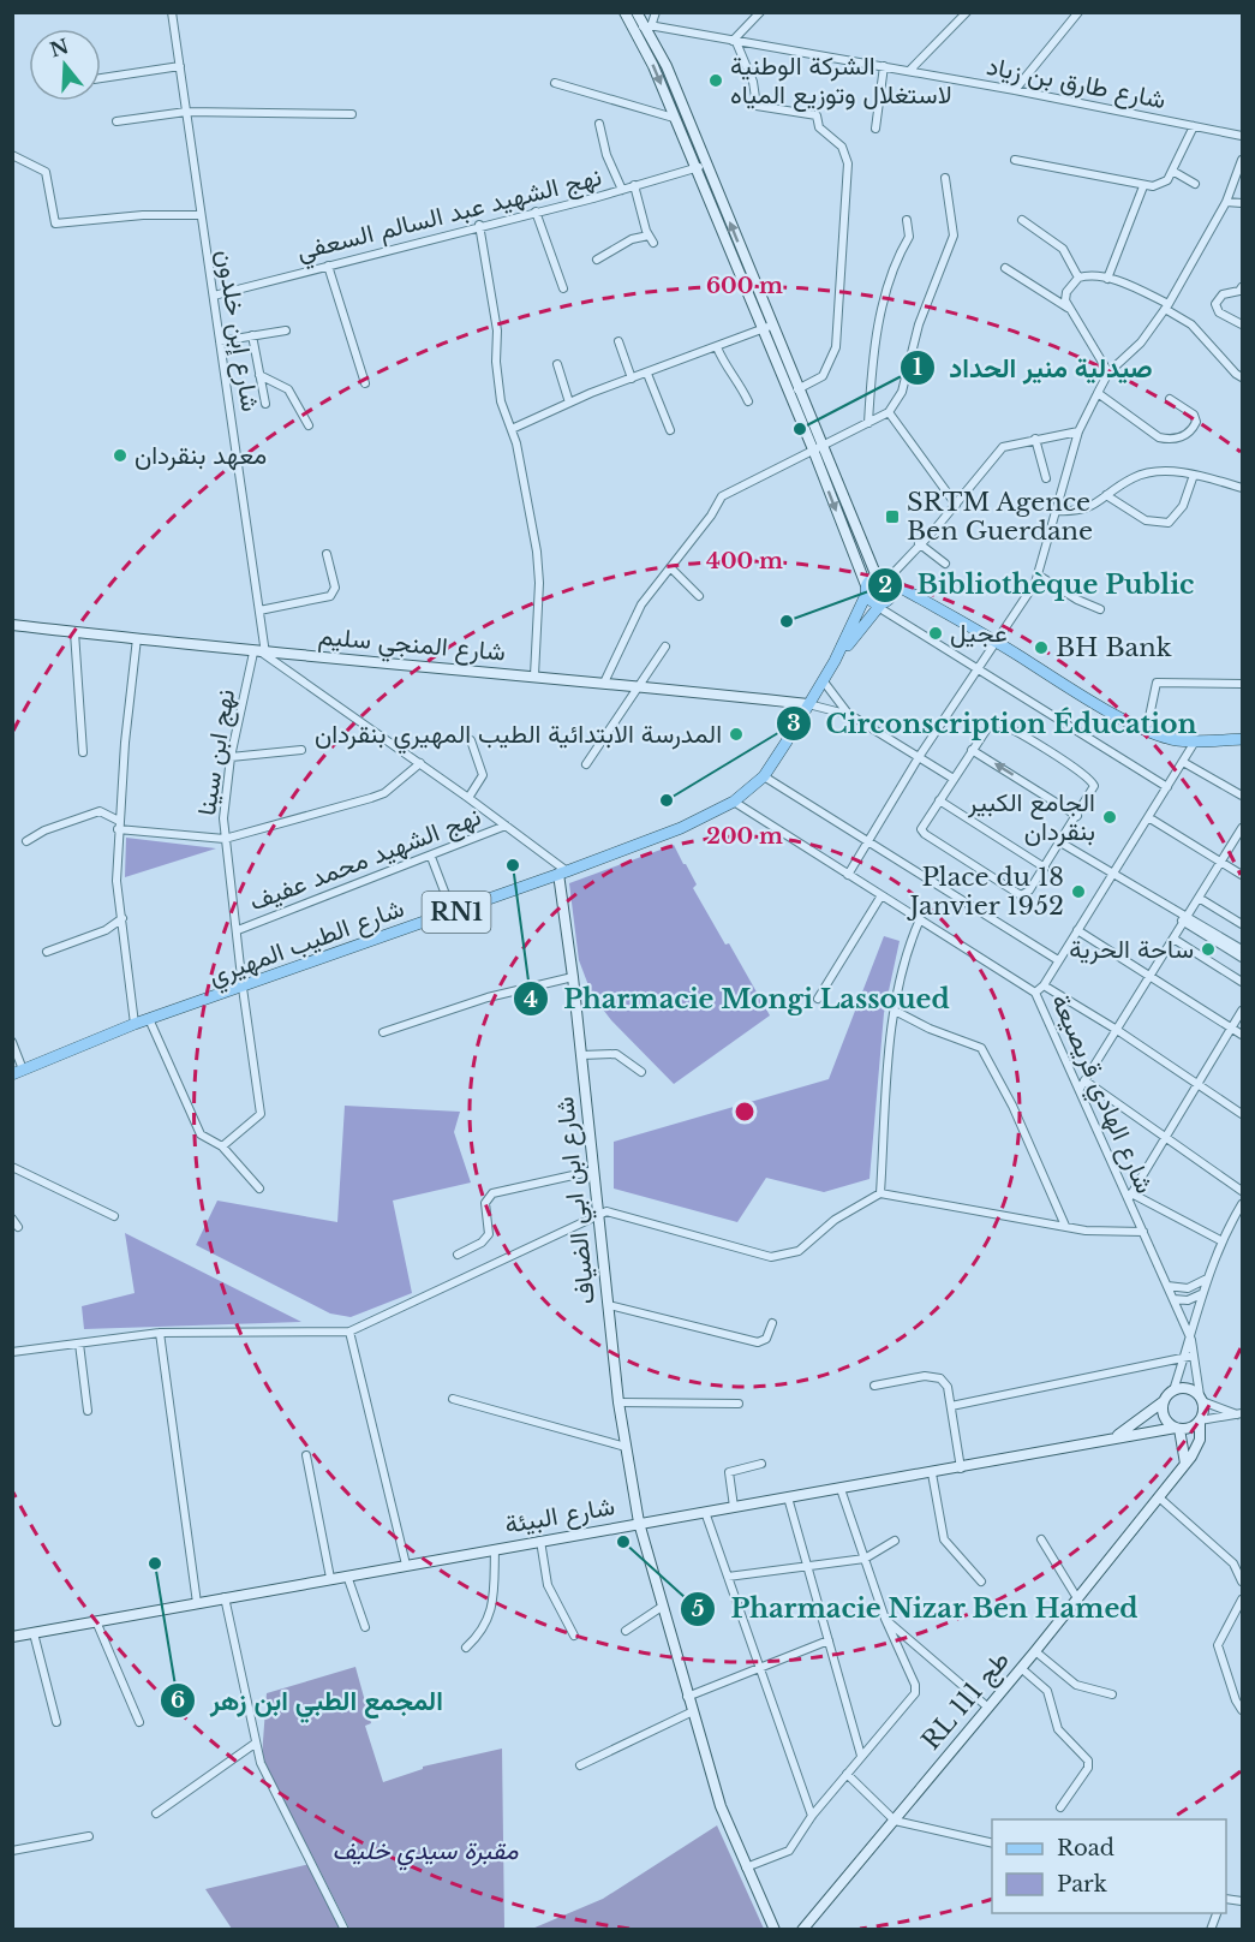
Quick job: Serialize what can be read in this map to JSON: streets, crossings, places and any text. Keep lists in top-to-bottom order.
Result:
{
  "streets": {
    "main road": ["RN1", "شارع الطيب المهيري"],
    "street": [
      "شارع طارق بن زياد",
      "نهج الشهيد عبد السالم السعفي",
      "شارع إبن خلدون",
      "شارع المنجي سليم",
      "نهج ابن سينا",
      "نهج الشهيد محمد عفيف",
      "شارع الهادي قريصيعة",
      "شارع ابن ابي الضياف",
      "شارع البيئة",
      "RL طج 111"
    ]
  },
  "crossings": [
    ["نهج الشهيد عبد السالم السعفي", "شارع إبن خلدون"],
    ["شارع إبن خلدون", "شارع المنجي سليم"],
    ["شارع إبن خلدون", "نهج ابن سينا"],
    ["شارع المنجي سليم", "نهج ابن سينا"],
    ["شارع المنجي سليم", "شارع الطيب المهيري"],
    ["نهج ابن سينا", "نهج الشهيد محمد عفيف"],
    ["نهج ابن سينا", "شارع الطيب المهيري"],
    ["RN1", "شارع الطيب المهيري"],
    ["شارع الطيب المهيري", "شارع الهادي قريصيعة"],
    ["شارع الطيب المهيري", "شارع ابن ابي الضياف"],
    ["شارع ابن ابي الضياف", "شارع البيئة"],
    ["شارع البيئة", "RL طج 111"]
  ],
  "parks": ["مقبرة سيدي خليف"],
  "places": {
    "other": [
      "الشركة الوطنية لاستغلال وتوزيع المياه",
      "صيدلية منير الحداد",
      "معهد بنقردان",
      "Bibliothèque Public",
      "عجيل",
      "BH Bank",
      "المدرسة الابتدائية الطيب المهيري بنقردان",
      "Circonscription Éducation",
      "الجامع الكبير بنقردان",
      "Pharmacie Mongi Lassoued",
      "Place du 18 Janvier 1952",
      "ساحة الحرية",
      "Pharmacie Nizar Ben Hamed",
      "المجمع الطبي ابن زهر"
    ],
    "transit": ["SRTM Agence Ben Guerdane"]
  },
  "legend": ["Road", "Park"],
  "north": "top",
  "rings": ["600 m", "400 m", "200 m"]
}
